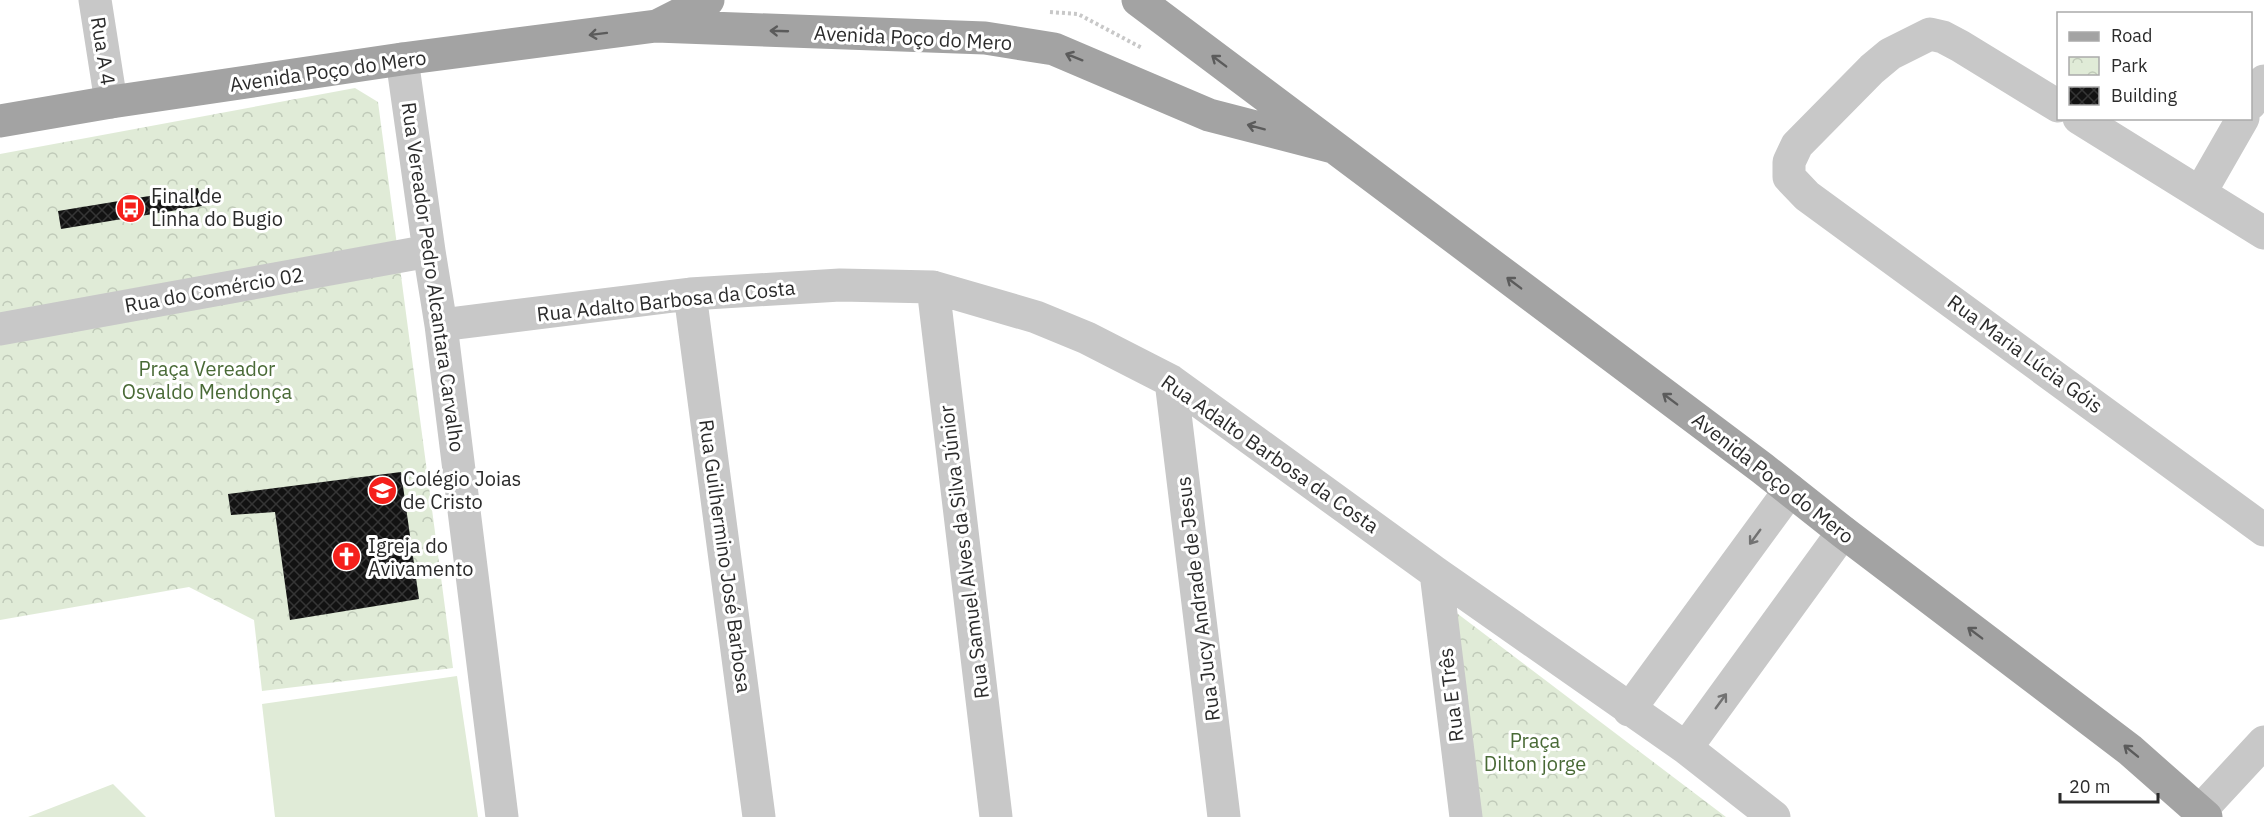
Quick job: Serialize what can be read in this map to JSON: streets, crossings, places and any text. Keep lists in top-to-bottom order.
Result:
{
  "streets": {
    "main road": ["Avenida Poço do Mero"],
    "street": [
      "Rua A 4",
      "Rua Vereador Pedro Alcantara Carvalho",
      "Rua do Comércio 02",
      "Rua Adalto Barbosa da Costa",
      "Rua Maria Lúcia Góis",
      "Rua Samuel Alves da Silva Júnior",
      "Rua Guilhermino José Barbosa",
      "Rua Jucy Andrade de Jesus",
      "Rua E Três"
    ]
  },
  "crossings": [
    ["Avenida Poço do Mero", "Rua A 4"],
    ["Avenida Poço do Mero", "Rua Vereador Pedro Alcantara Carvalho"],
    ["Rua Vereador Pedro Alcantara Carvalho", "Rua do Comércio 02"],
    ["Rua Vereador Pedro Alcantara Carvalho", "Rua Adalto Barbosa da Costa"],
    ["Rua Adalto Barbosa da Costa", "Rua Samuel Alves da Silva Júnior"],
    ["Rua Adalto Barbosa da Costa", "Rua Guilhermino José Barbosa"],
    ["Rua Adalto Barbosa da Costa", "Rua Jucy Andrade de Jesus"],
    ["Rua Adalto Barbosa da Costa", "Rua E Três"]
  ],
  "one_way": ["Avenida Poço do Mero"],
  "parks": ["Praça Vereador Osvaldo Mendonça", "Praça Dilton jorge"],
  "places": {
    "bus stop": ["Final de Linha do Bugio"],
    "school or university": ["Colégio Joias de Cristo"],
    "church": ["Igreja do Avivamento"]
  },
  "legend": ["Road", "Park", "Building"],
  "scale_bar": "20 m"
}
